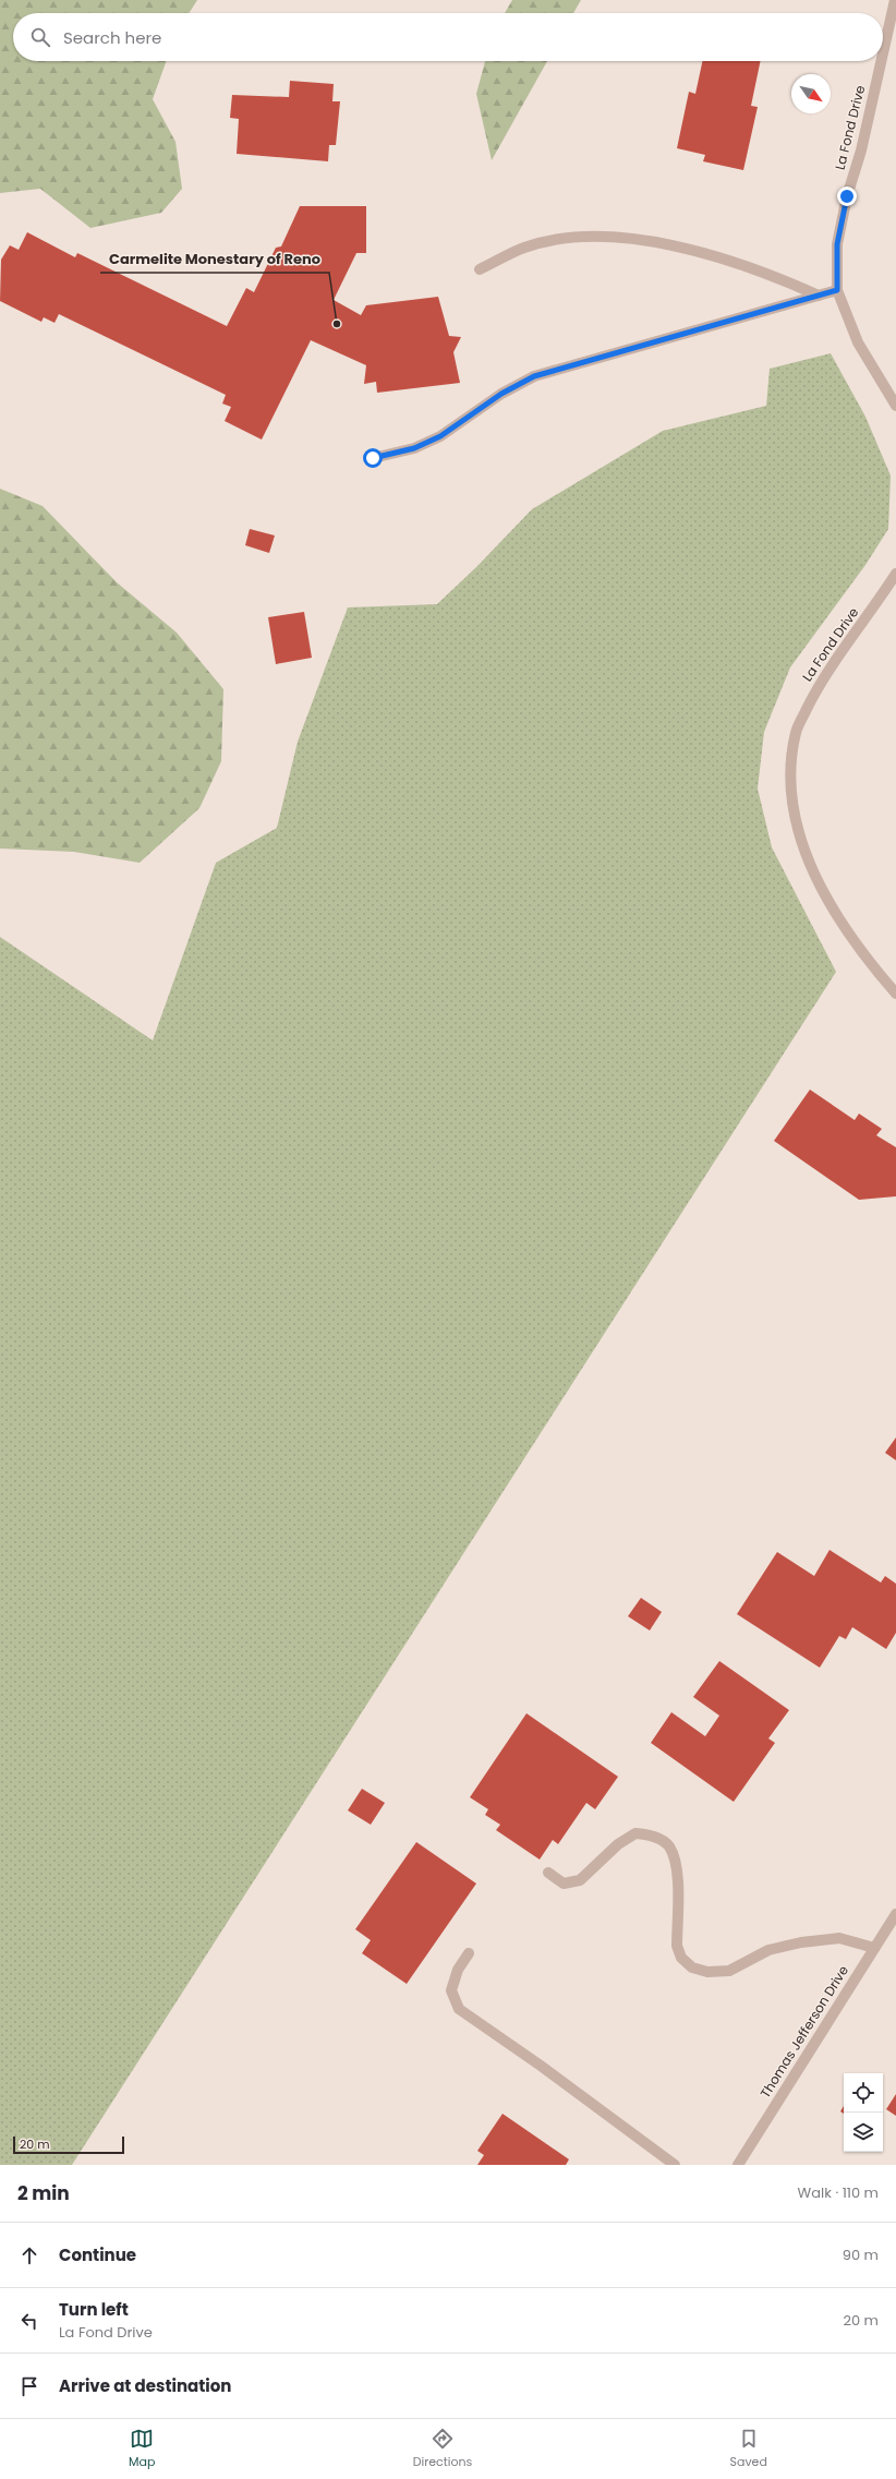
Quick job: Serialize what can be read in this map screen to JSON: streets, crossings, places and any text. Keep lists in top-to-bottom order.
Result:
{
  "streets": {
    "street": ["La Fond Drive", "Thomas Jefferson Drive"]
  },
  "places": ["Carmelite Monestary of Reno"],
  "scale_bar": "20 m",
  "north": "bottom right",
  "page": {
    "search": "Search here",
    "scale": "20 m",
    "heading": ["2 min", "Walk · 110 m"],
    "list": [
      ["Continue", "90 m"],
      ["Turn left", "La Fond Drive", "20 m"],
      "Arrive at destination"
    ],
    "nav": ["Map", "Directions", "Saved"]
  }
}
